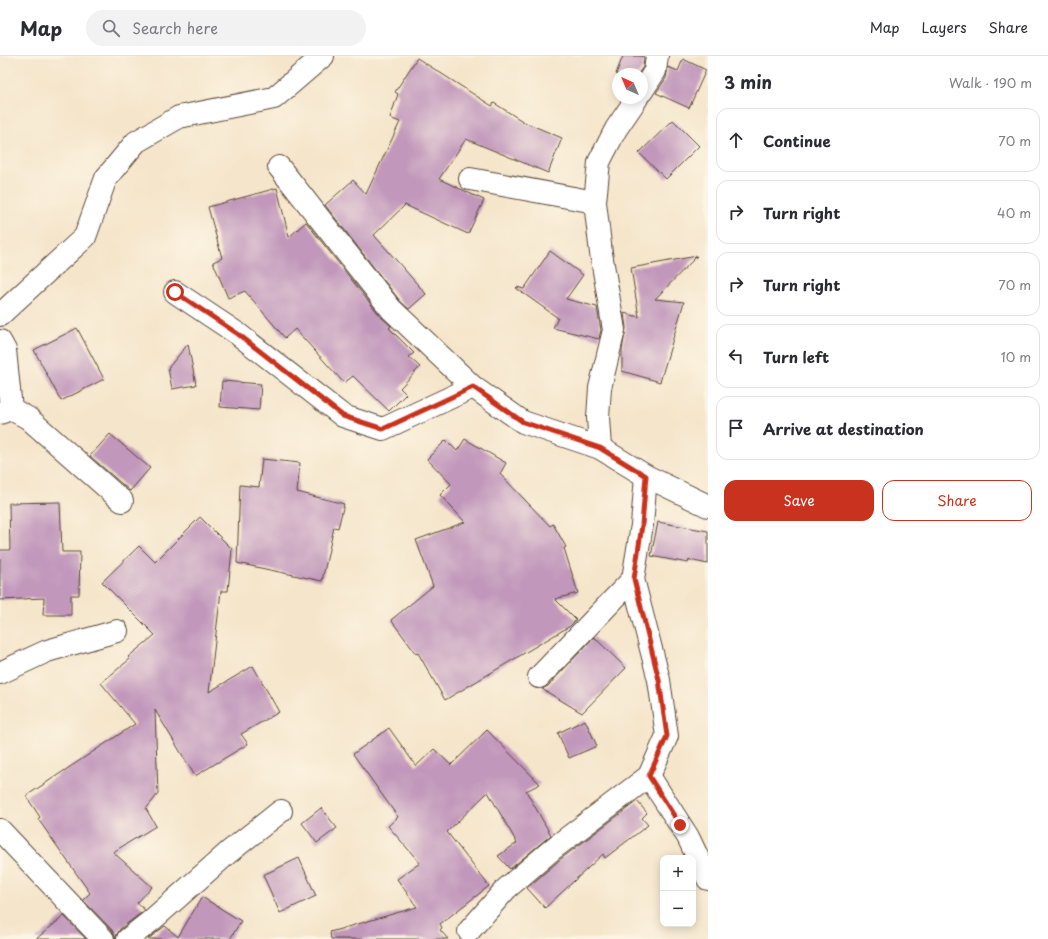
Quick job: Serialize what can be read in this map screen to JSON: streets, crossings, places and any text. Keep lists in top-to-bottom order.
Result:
{
  "north": "top left",
  "page": {
    "header": "Map",
    "search": "Search here",
    "nav": ["Map", "Layers", "Share"],
    "heading": ["3 min", "Walk · 190 m"],
    "list": [
      ["Continue", "70 m"],
      ["Turn right", "40 m"],
      ["Turn right", "70 m"],
      ["Turn left", "10 m"],
      "Arrive at destination"
    ],
    "buttons": ["Save", "Share"],
    "map_buttons": ["+", "−"]
  }
}
